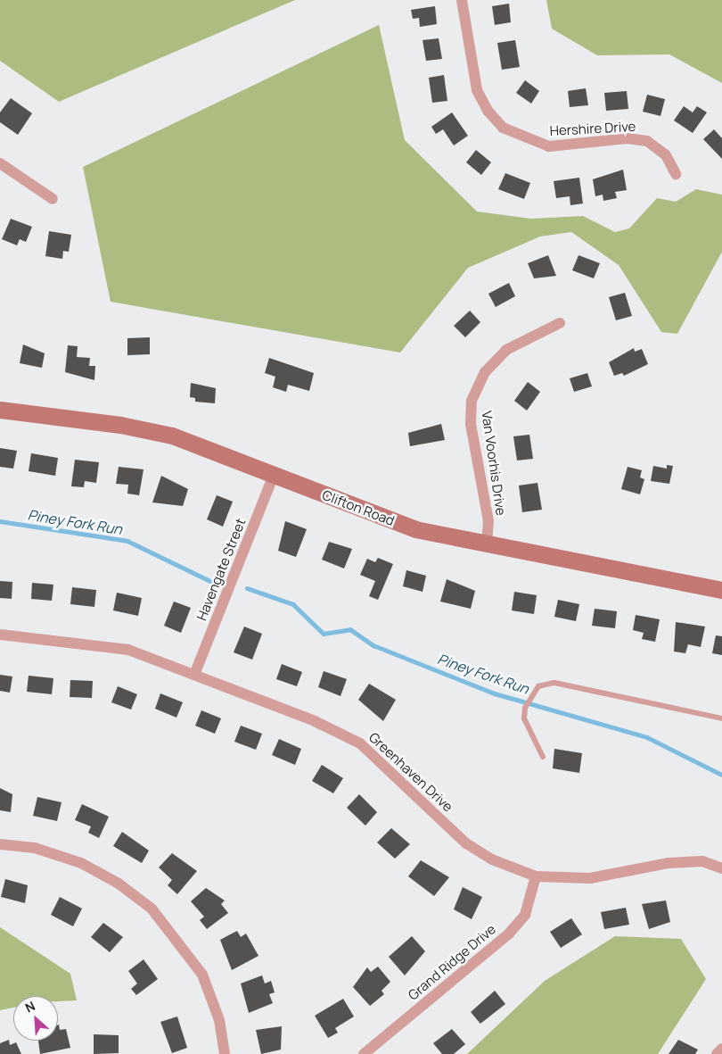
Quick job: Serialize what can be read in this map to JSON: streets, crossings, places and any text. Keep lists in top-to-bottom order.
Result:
{
  "streets": {
    "main road": ["Clifton Road"],
    "street": [
      "Hershire Drive",
      "Van Voorhis Drive",
      "Havengate Street",
      "Greenhaven Drive",
      "Grand Ridge Drive"
    ]
  },
  "crossings": [
    ["Van Voorhis Drive", "Clifton Road"],
    ["Clifton Road", "Havengate Street"],
    ["Havengate Street", "Greenhaven Drive"],
    ["Greenhaven Drive", "Grand Ridge Drive"]
  ],
  "water": ["Piney Fork Run"],
  "north": "top left"
}
